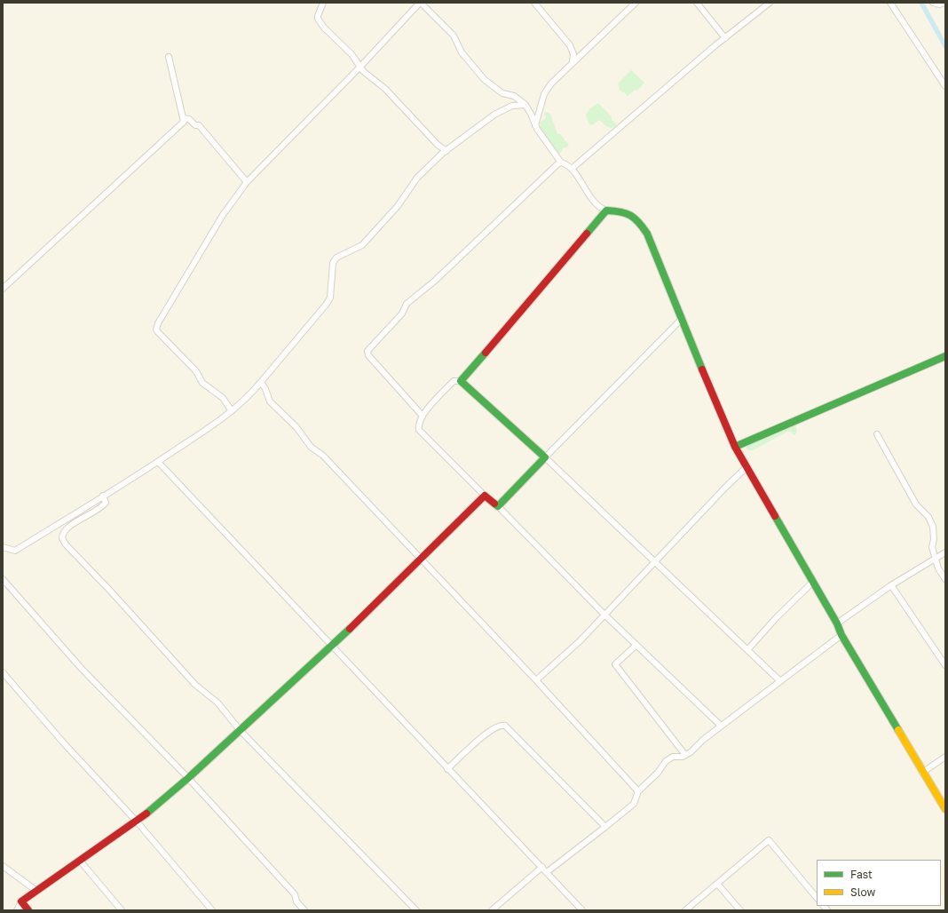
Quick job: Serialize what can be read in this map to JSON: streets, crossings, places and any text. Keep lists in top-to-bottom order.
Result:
{
  "legend": ["Fast", "Slow"]
}
